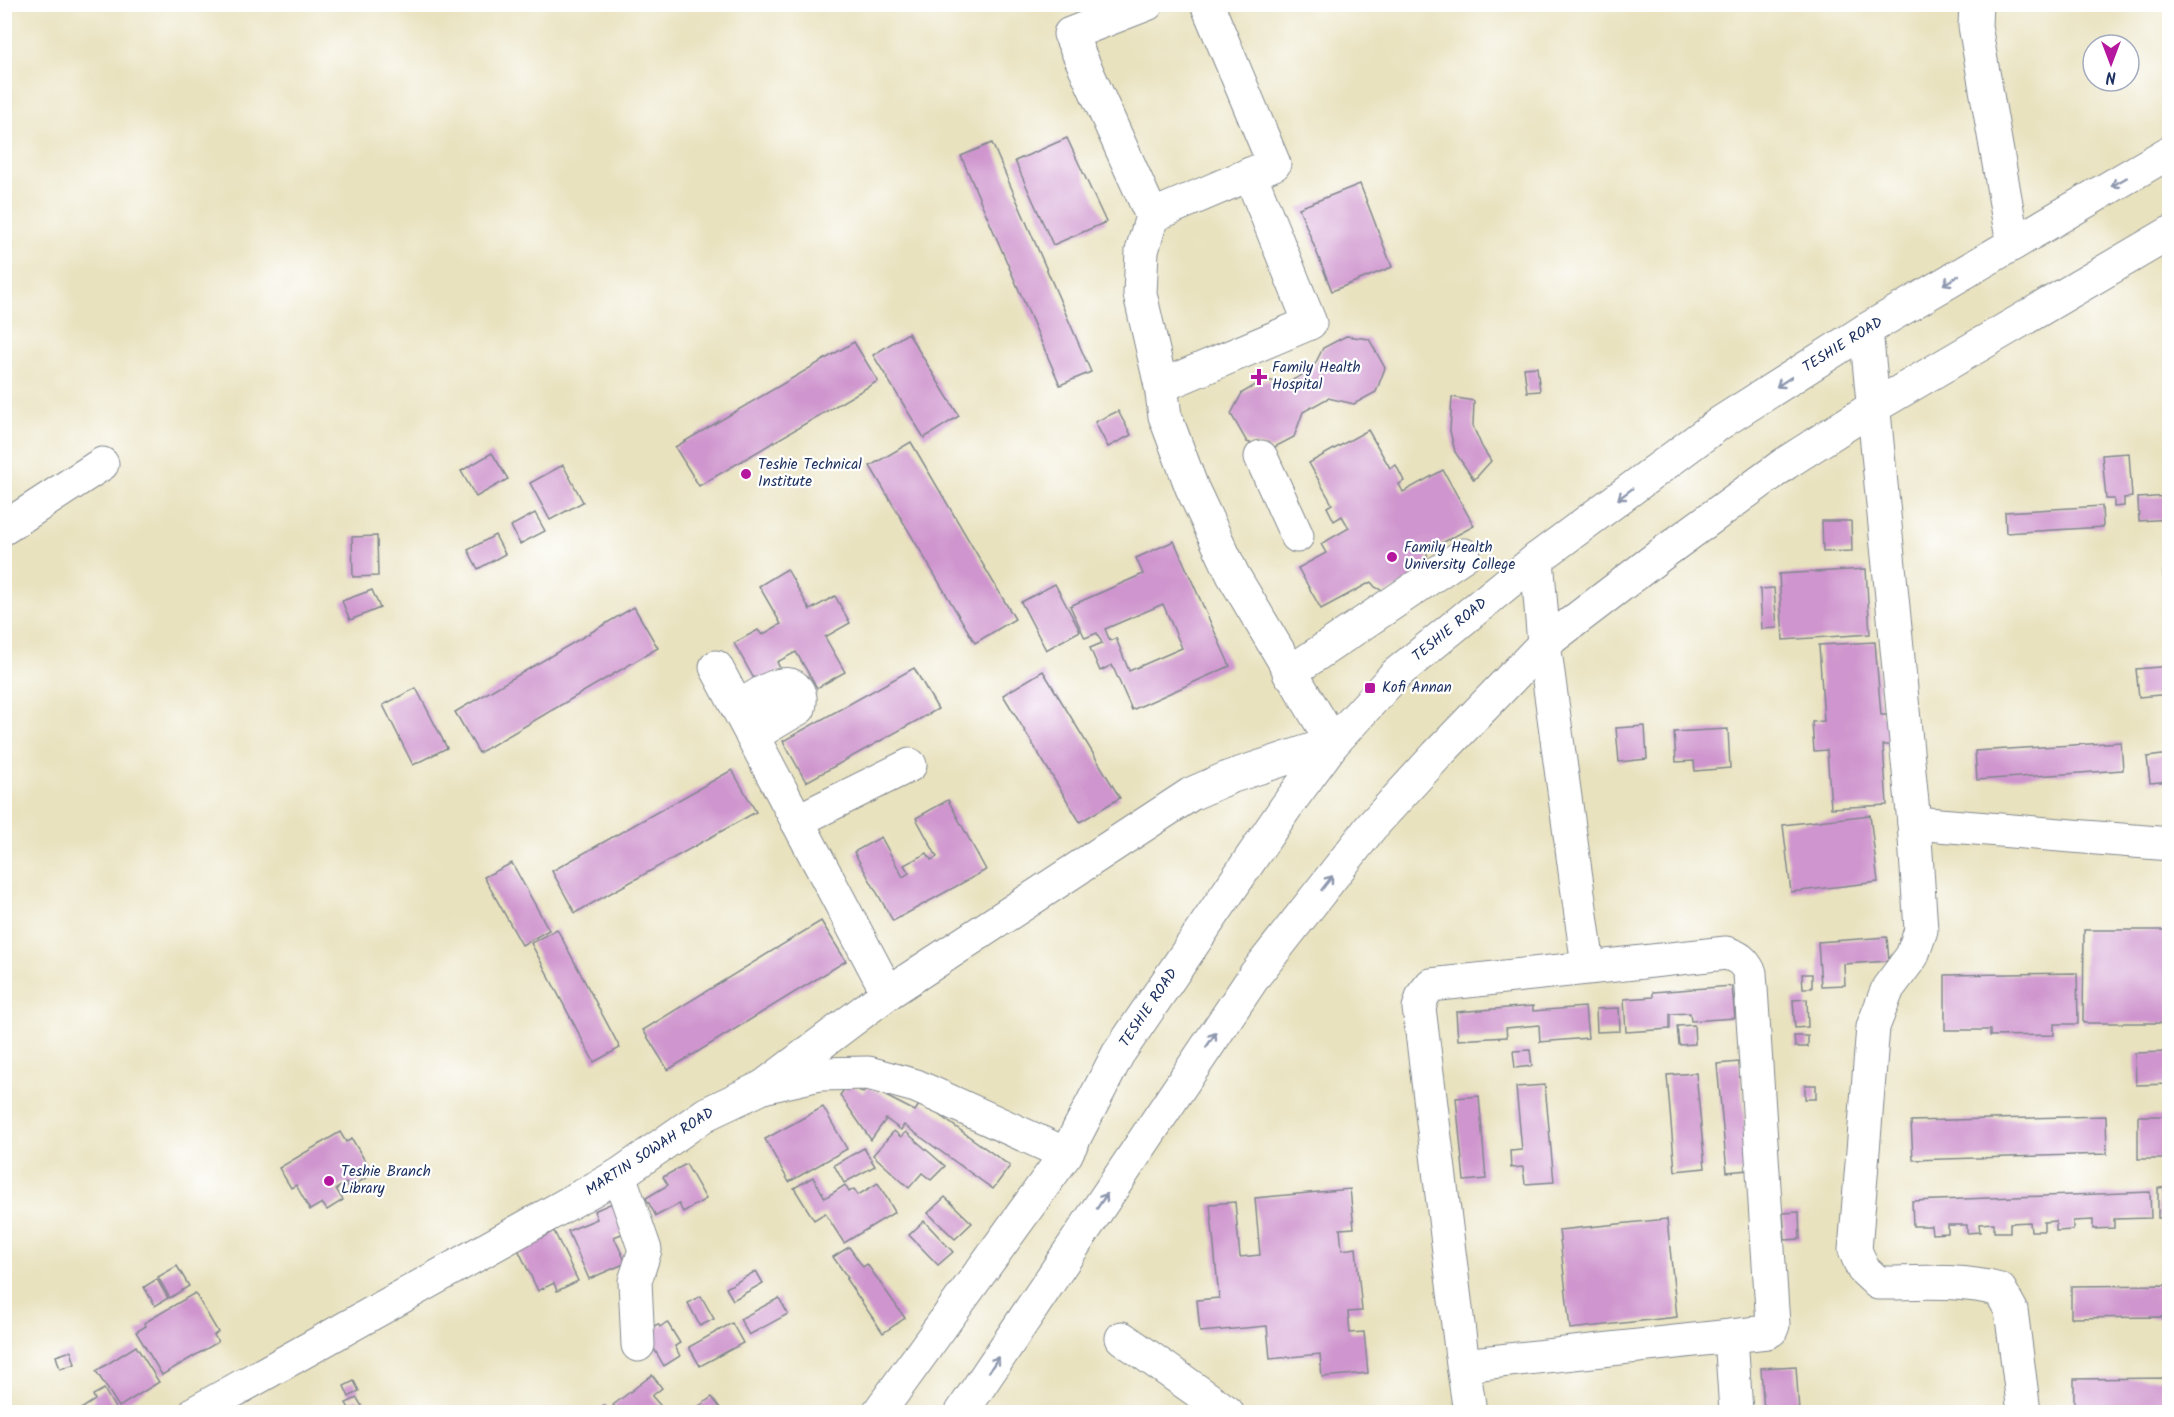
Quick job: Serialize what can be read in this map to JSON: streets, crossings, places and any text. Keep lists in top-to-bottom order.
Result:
{
  "streets": {
    "main road": ["TESHIE ROAD", "MARTIN SOWAH ROAD"]
  },
  "crossings": [
    ["TESHIE ROAD", "MARTIN SOWAH ROAD"]
  ],
  "places": {
    "health": ["Family Health Hospital"],
    "other": ["Teshie Technical Institute", "Family Health University College", "Teshie Branch Library"],
    "transit": ["Kofi Annan"]
  },
  "north": "bottom"
}
